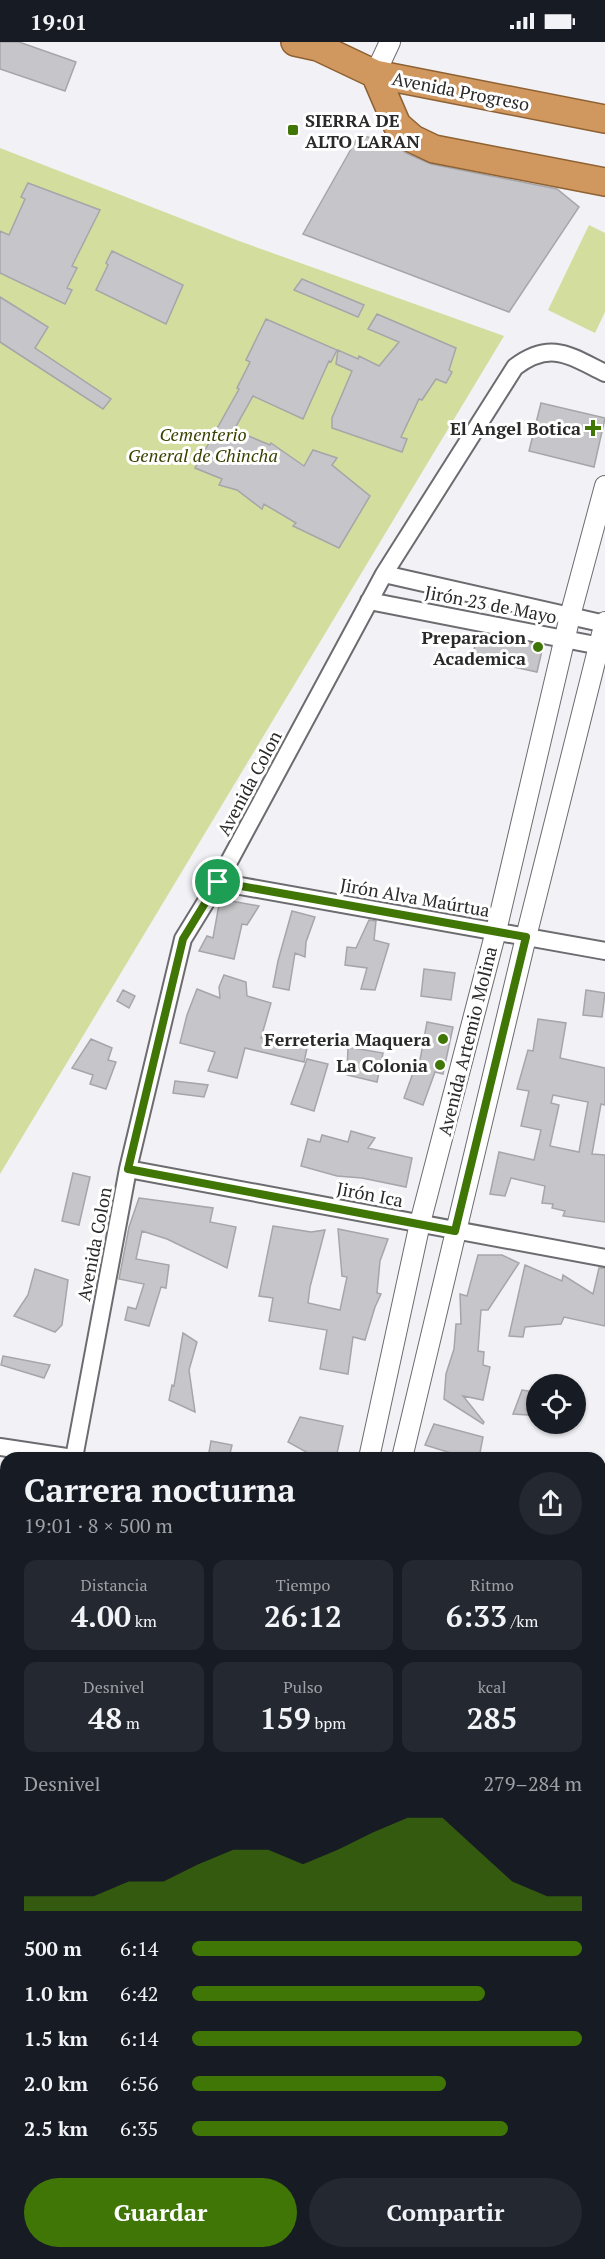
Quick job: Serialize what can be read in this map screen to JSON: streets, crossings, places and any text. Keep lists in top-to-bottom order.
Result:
{
  "streets": {
    "highway": ["Avenida Progreso"],
    "street": [
      "Jirón 23 de Mayo",
      "Avenida Colon",
      "Jirón Alva Maúrtua",
      "Avenida Artemio Molina",
      "Jirón Ica"
    ]
  },
  "crossings": [
    ["Jirón 23 de Mayo", "Avenida Colon"],
    ["Jirón 23 de Mayo", "Avenida Artemio Molina"],
    ["Avenida Colon", "Jirón Alva Maúrtua"],
    ["Avenida Colon", "Jirón Ica"],
    ["Jirón Alva Maúrtua", "Avenida Artemio Molina"],
    ["Avenida Artemio Molina", "Jirón Ica"]
  ],
  "parks": ["Cementerio General de Chincha"],
  "places": {
    "transit": ["SIERRA DE ALTO LARAN"],
    "health": ["El Angel Botica"],
    "other": ["Preparacion Academica", "Ferreteria Maquera", "La Colonia"]
  },
  "page": {
    "status": "19:01",
    "heading": ["Carrera nocturna", "19:01 · 8 × 500 m"],
    "stats": [
      ["Distancia", "4.00 km"],
      ["Tiempo", "26:12"],
      ["Ritmo", "6:33 /km"],
      ["Desnivel", "48 m"],
      ["Pulso", "159 bpm"],
      ["kcal", "285"]
    ],
    "chart": ["Desnivel", "279–284 m"],
    "list": [
      {
        "name": "500 m",
        "note": "6:14"
      },
      {
        "name": "1.0 km",
        "note": "6:42"
      },
      {
        "name": "1.5 km",
        "note": "6:14"
      },
      {
        "name": "2.0 km",
        "note": "6:56"
      },
      {
        "name": "2.5 km",
        "note": "6:35"
      }
    ],
    "buttons": ["Guardar", "Compartir"]
  }
}
